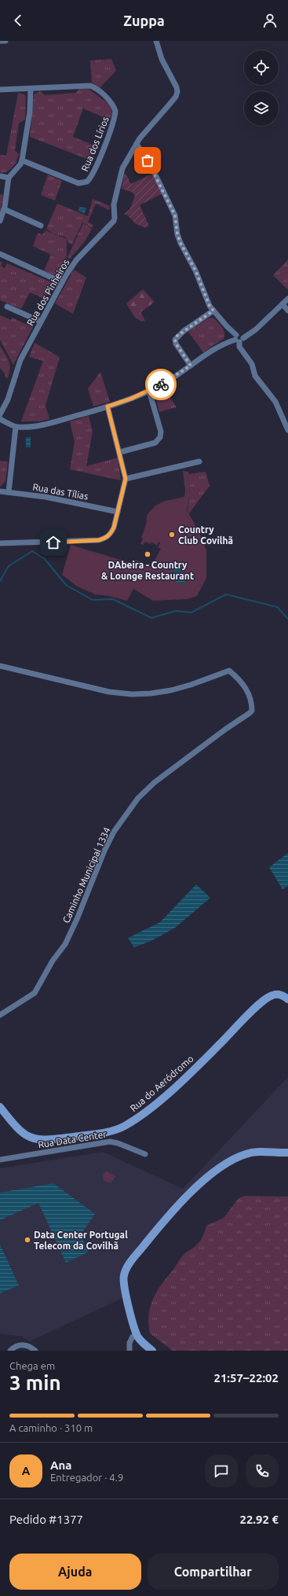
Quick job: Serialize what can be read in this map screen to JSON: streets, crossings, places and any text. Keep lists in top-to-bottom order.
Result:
{
  "streets": {
    "main road": ["Rua do Aeródromo"],
    "street": [
      "Rua dos Lírios",
      "Rua dos Pinheiros",
      "Rua das Tílias",
      "Caminho Municipal 1334",
      "Rua Data Center"
    ]
  },
  "places": ["Country Club Covilhã", "DAbeira - Country & Lounge Restaurant", "Data Center Portugal Telecom da Covilhã"],
  "page": {
    "header": "Zuppa",
    "heading": ["3 min", "Chega em", "21:57–22:02"],
    "panel": [
      "Ana",
      "Entregador · 4.9",
      "Pedido #1377",
      "22.92 €"
    ],
    "bar": "A caminho · 310 m",
    "round": "A",
    "buttons": ["Ajuda", "Compartilhar"]
  }
}
